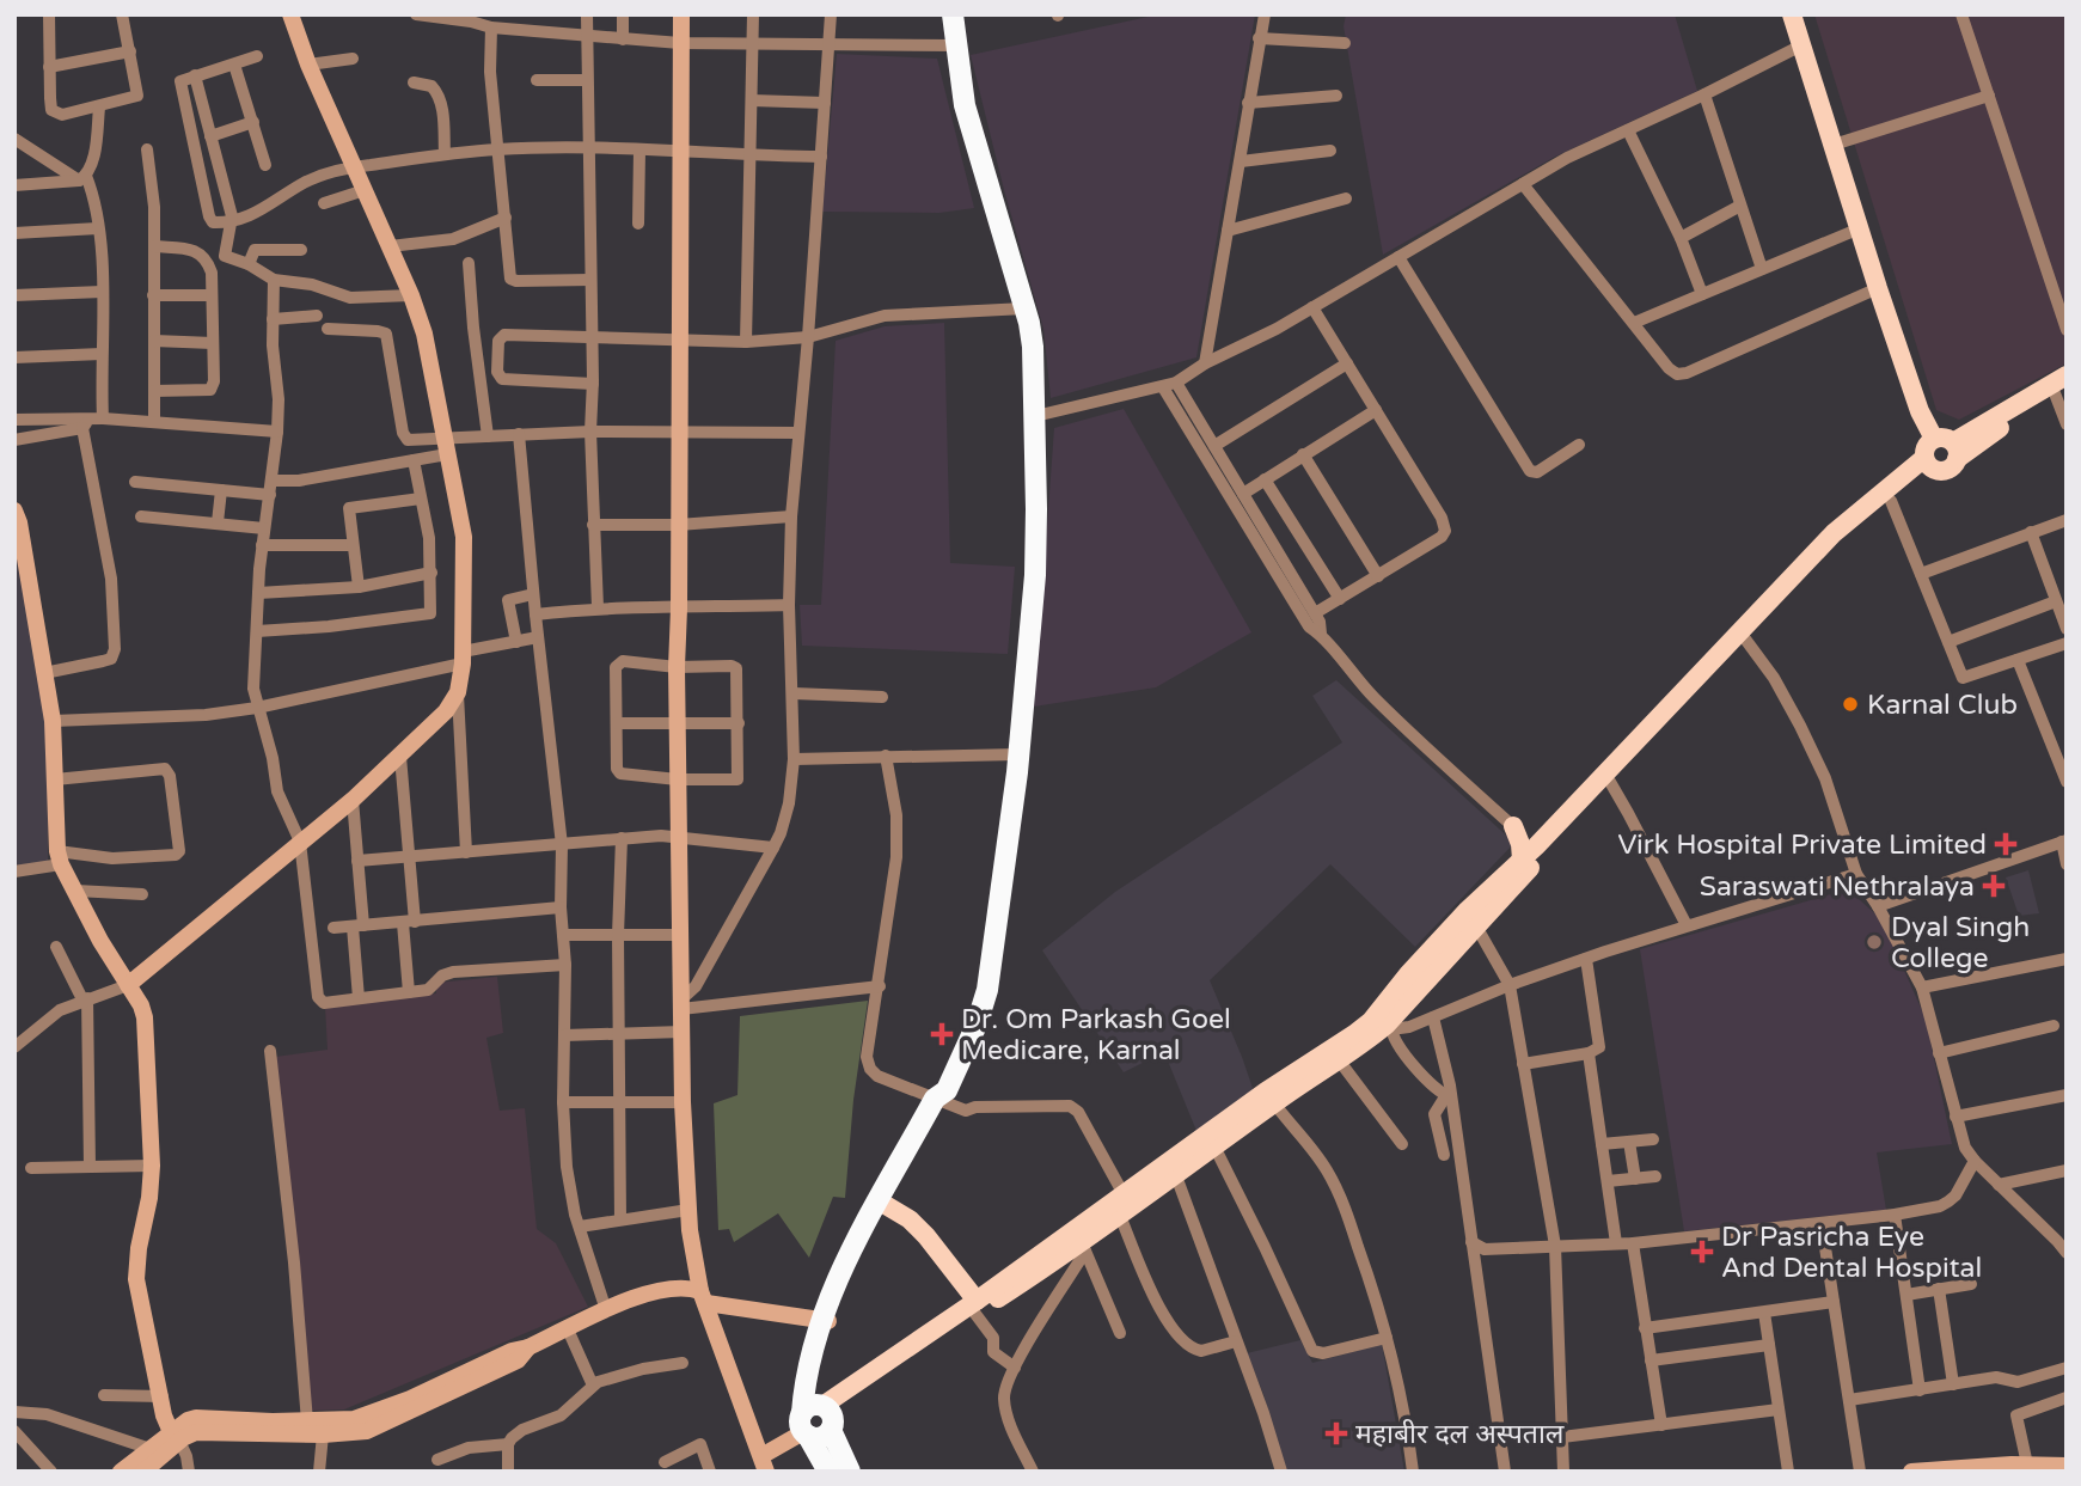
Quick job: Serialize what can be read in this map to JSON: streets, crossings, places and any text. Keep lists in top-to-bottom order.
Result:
{
  "places": {
    "other": ["Karnal Club", "Dyal Singh College"],
    "health": [
      "Virk Hospital Private Limited",
      "Saraswati Nethralaya",
      "Dr. Om Parkash Goel Medicare, Karnal",
      "Dr Pasricha Eye And Dental Hospital",
      "महाबीर दल अस्पताल"
    ]
  }
}
